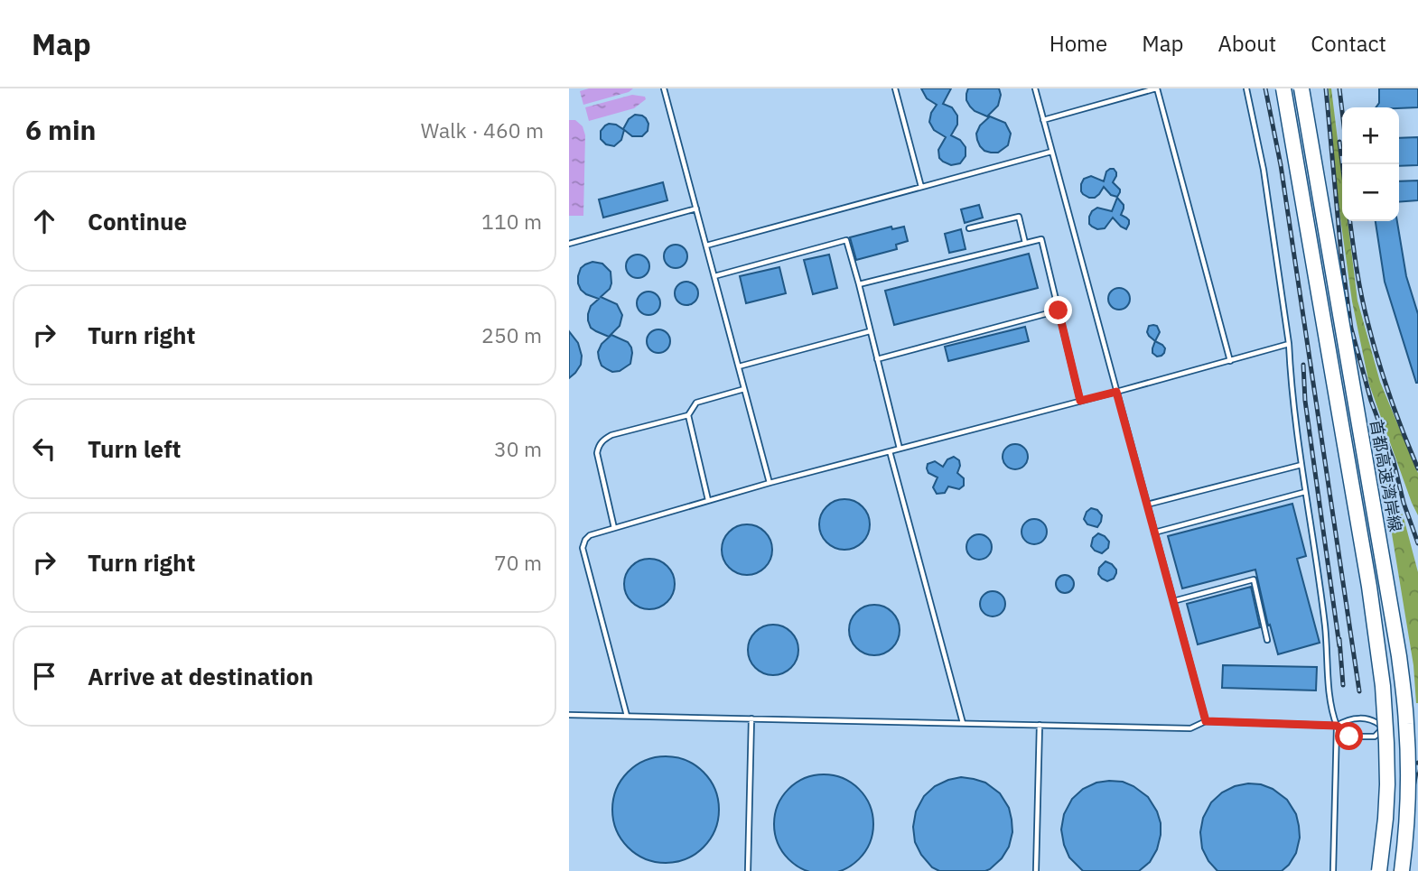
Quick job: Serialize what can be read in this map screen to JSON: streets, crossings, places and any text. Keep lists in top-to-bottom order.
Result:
{
  "streets": {
    "highway": ["首都高速湾岸線"]
  },
  "page": {
    "header": "Map",
    "nav": [
      "Home",
      "Map",
      "About",
      "Contact"
    ],
    "heading": ["6 min", "Walk · 460 m"],
    "map_buttons": ["+", "−"],
    "list": [
      ["Continue", "110 m"],
      ["Turn right", "250 m"],
      ["Turn left", "30 m"],
      ["Turn right", "70 m"],
      "Arrive at destination"
    ]
  }
}
